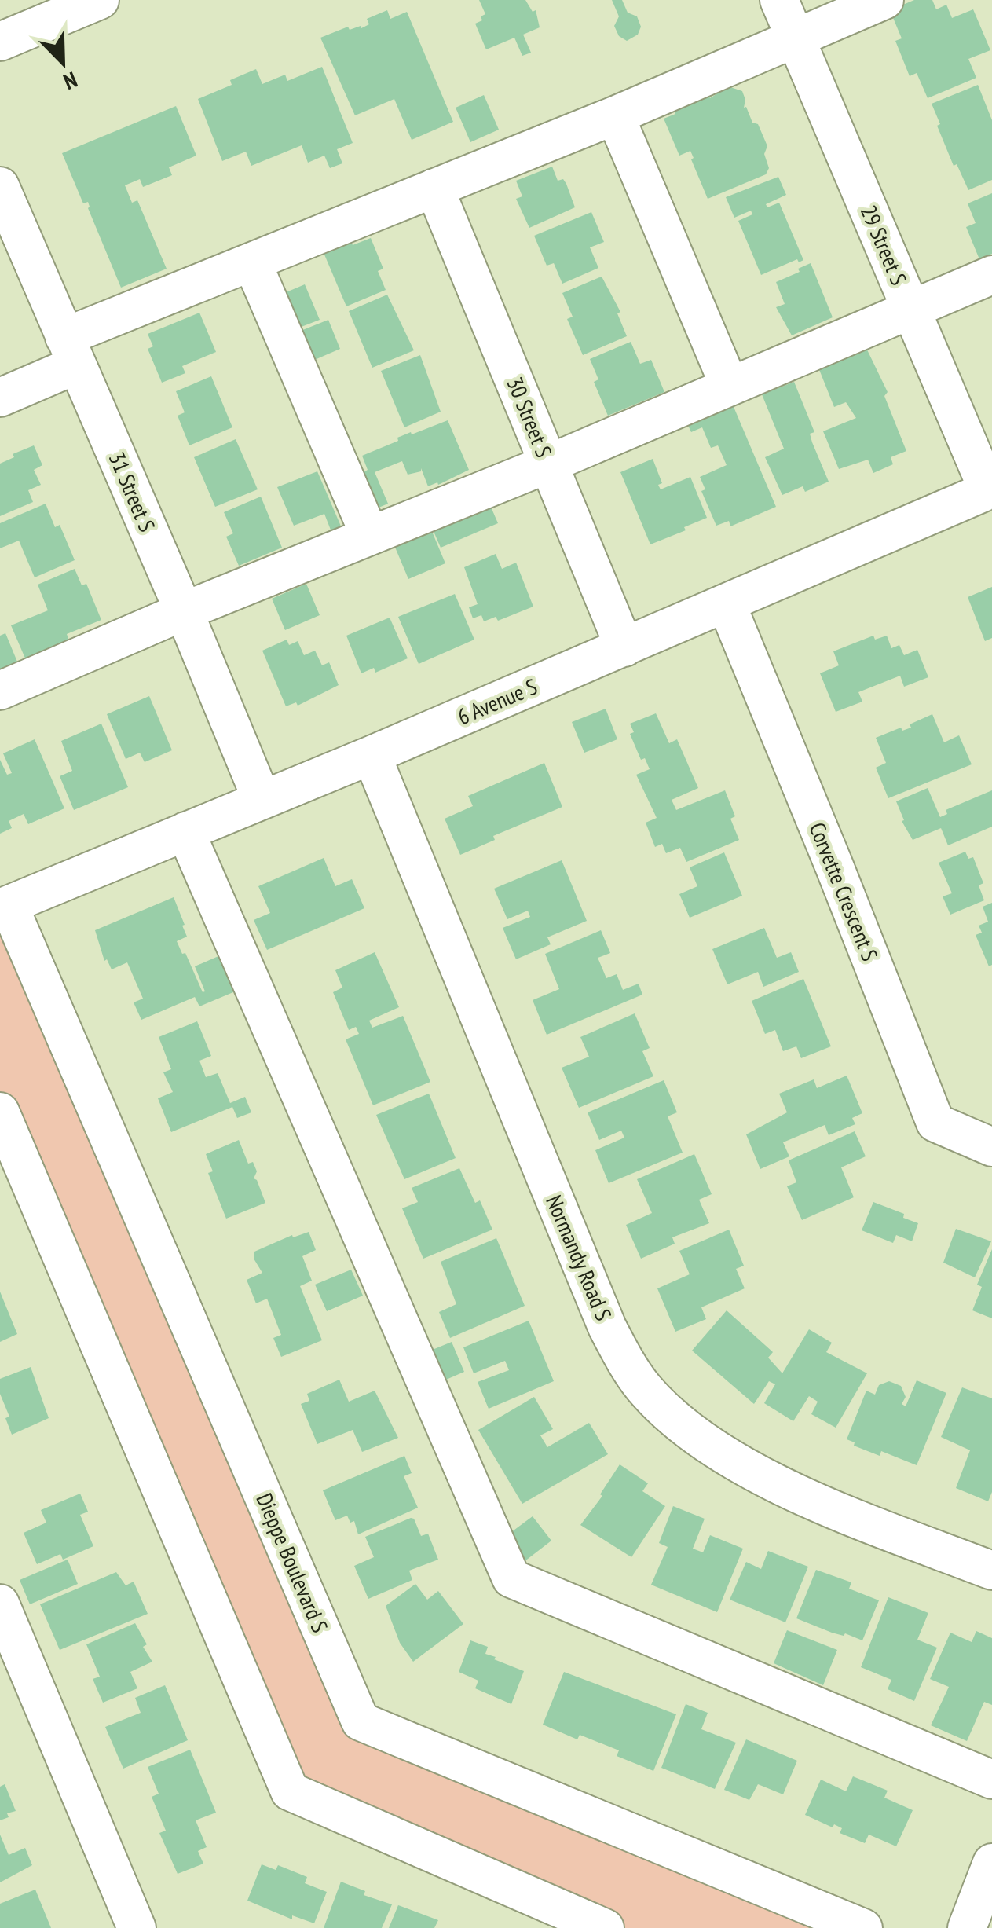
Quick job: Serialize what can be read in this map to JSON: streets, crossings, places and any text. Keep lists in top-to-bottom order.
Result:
{
  "streets": {
    "street": [
      "29 Street S",
      "30 Street S",
      "31 Street S",
      "6 Avenue S",
      "Corvette Crescent S",
      "Normandy Road S",
      "Dieppe Boulevard S"
    ]
  },
  "crossings": [
    ["29 Street S", "6 Avenue S"],
    ["30 Street S", "6 Avenue S"],
    ["31 Street S", "6 Avenue S"],
    ["6 Avenue S", "Corvette Crescent S"],
    ["6 Avenue S", "Normandy Road S"],
    ["6 Avenue S", "Dieppe Boulevard S"]
  ],
  "north": "bottom right"
}
